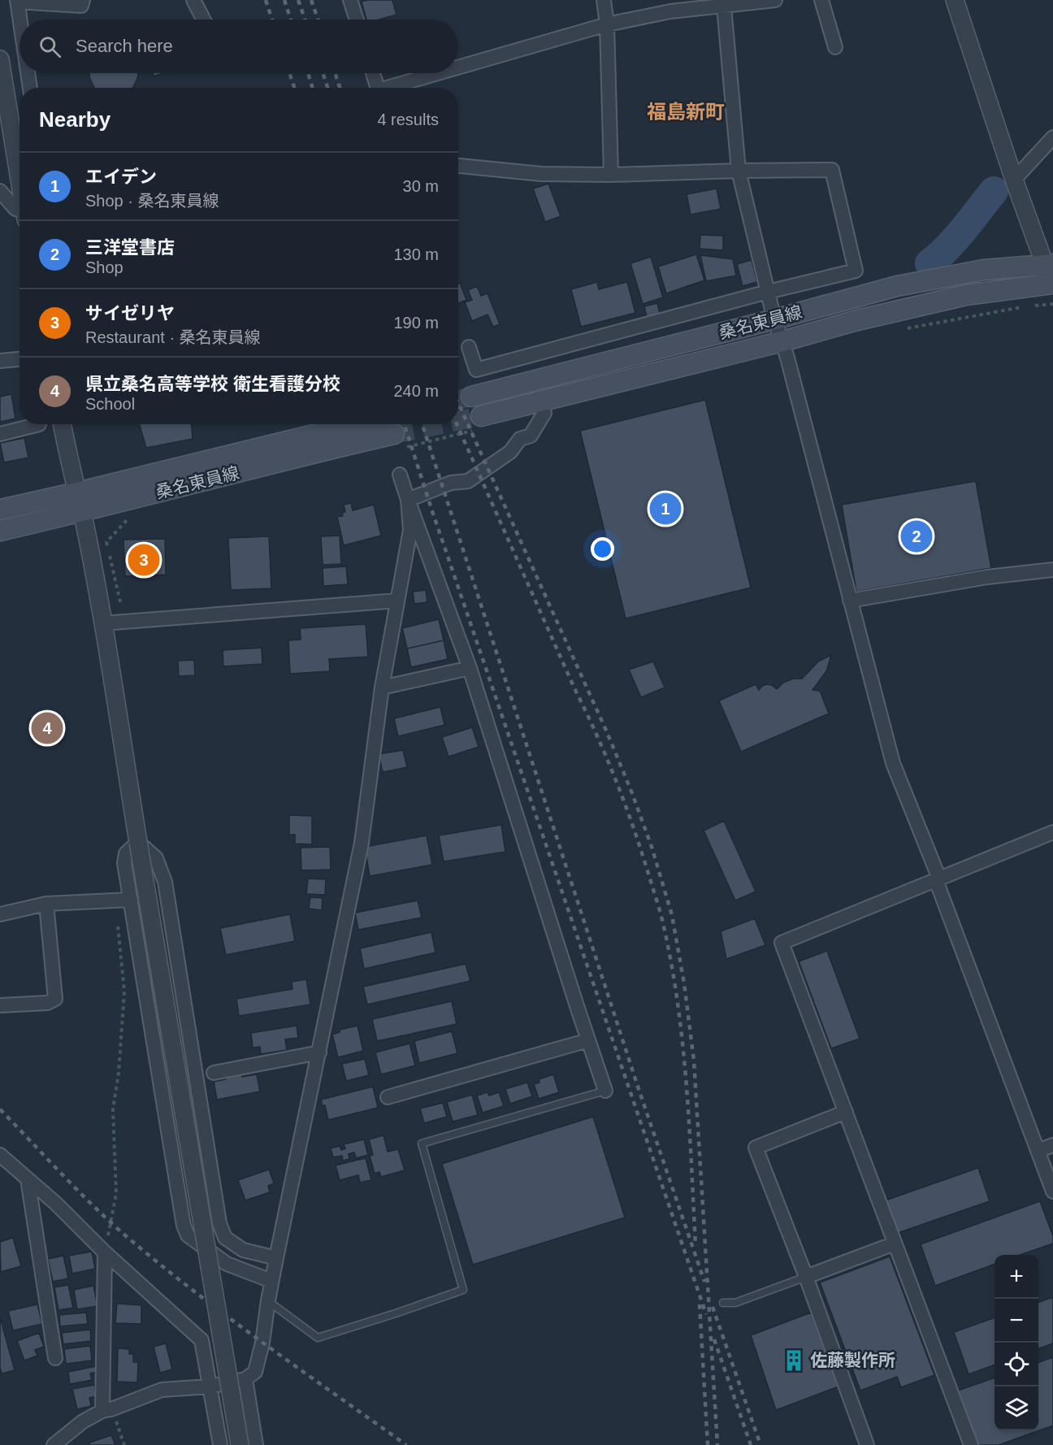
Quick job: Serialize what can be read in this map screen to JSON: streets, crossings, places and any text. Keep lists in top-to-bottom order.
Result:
{
  "streets": {
    "main road": ["桑名東員線"]
  },
  "districts": ["福島新町"],
  "places": {
    "building": ["佐藤製作所"]
  },
  "page": {
    "search": "Search here",
    "heading": ["Nearby", "4 results"],
    "list": [
      {
        "mark": "1",
        "name": "エイデン",
        "note": "Shop · 桑名東員線",
        "value": "30 m"
      },
      {
        "mark": "2",
        "name": "三洋堂書店",
        "note": "Shop",
        "value": "130 m"
      },
      {
        "mark": "3",
        "name": "サイゼリヤ",
        "note": "Restaurant · 桑名東員線",
        "value": "190 m"
      },
      {
        "mark": "4",
        "name": "県立桑名高等学校 衛生看護分校",
        "note": "School",
        "value": "240 m"
      }
    ],
    "pins": [
      "1",
      "2",
      "3",
      "4"
    ],
    "map_buttons": ["+", "−"]
  }
}
